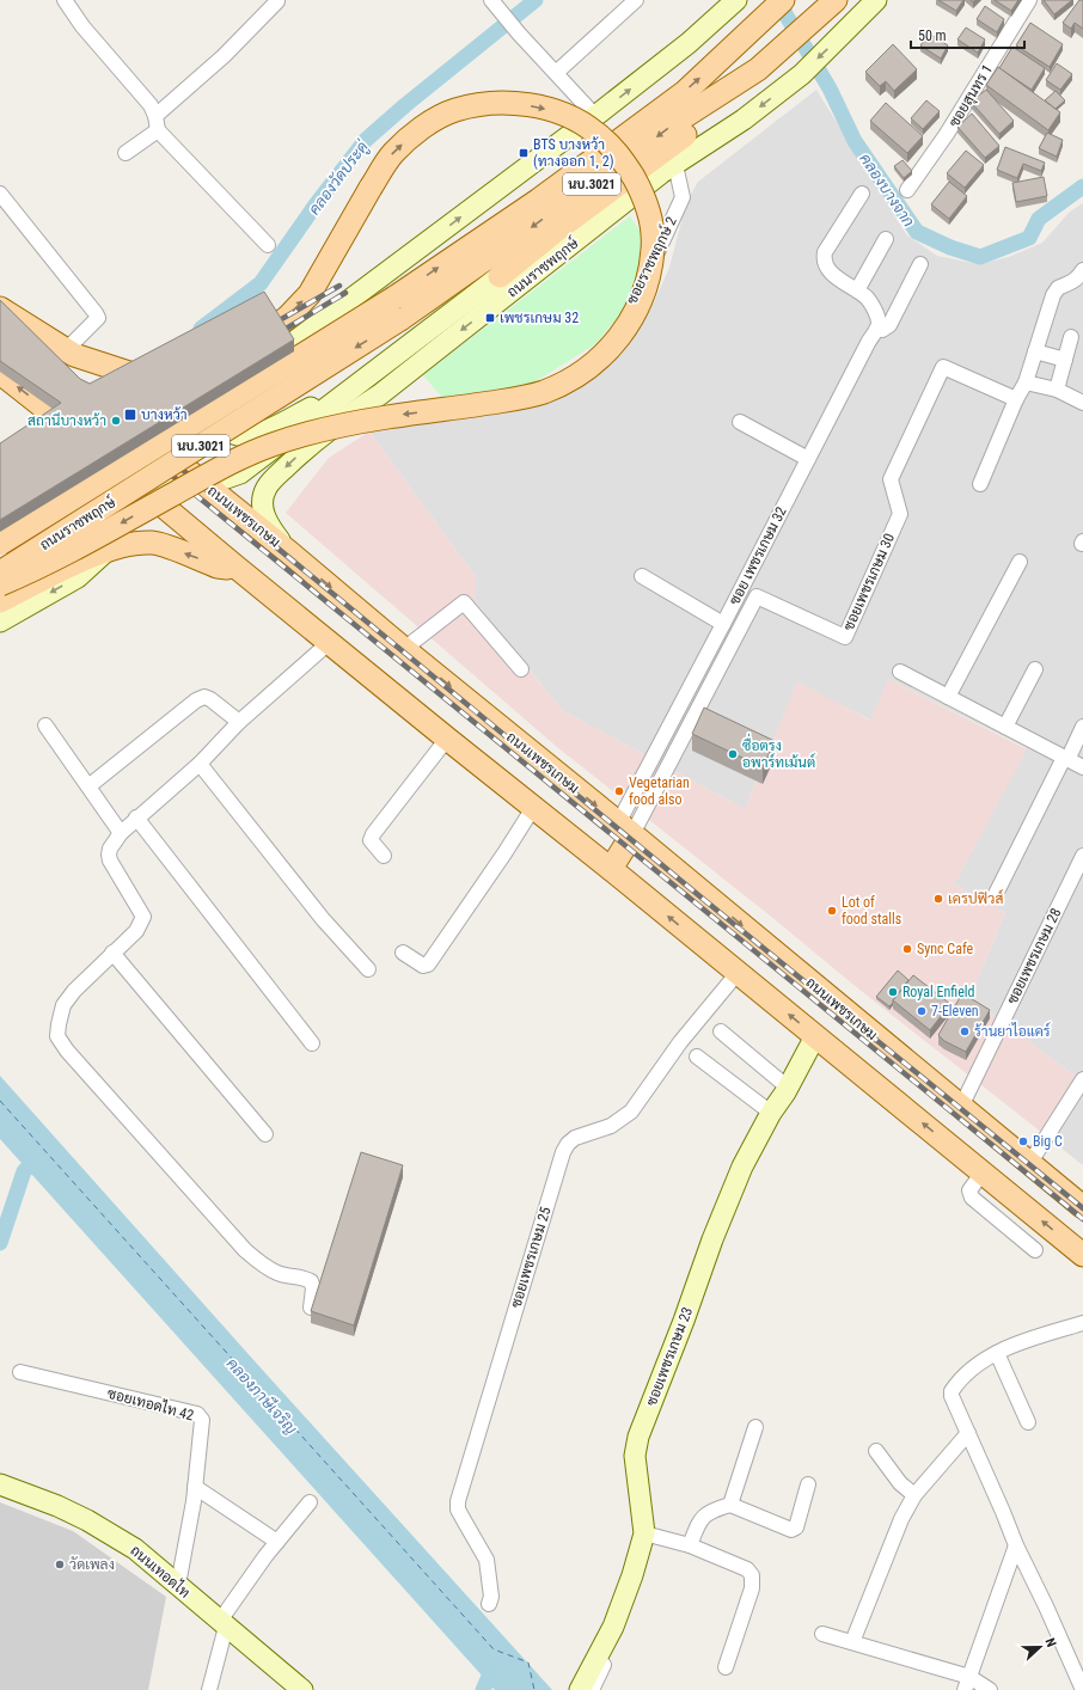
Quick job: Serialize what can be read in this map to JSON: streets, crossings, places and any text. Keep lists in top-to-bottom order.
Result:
{
  "streets": {
    "main road": [
      "นบ.3021",
      "ถนนราชพฤกษ์",
      "ถนนเพชรเกษม",
      "ซอยเพชรเกษม 23",
      "ถนนเทอดไท"
    ],
    "street": [
      "ซอยสุนทร 1",
      "ซอยราชพฤกษ์ 2",
      "ซอย เพชรเกษม 32",
      "ซอยเพชรเกษม 30",
      "ซอยเพชรเกษม 28",
      "ซอยเพชรเกษม 25",
      "ซอยเทอดไท 42"
    ]
  },
  "crossings": [
    ["ซอยราชพฤกษ์ 2", "ถนนราชพฤกษ์"],
    ["ถนนราชพฤกษ์", "ถนนเพชรเกษม"],
    ["ถนนเพชรเกษม", "ซอย เพชรเกษม 32"],
    ["ถนนเพชรเกษม", "ซอยเพชรเกษม 30"],
    ["ถนนเพชรเกษม", "ซอยเพชรเกษม 28"],
    ["ซอย เพชรเกษม 32", "ซอยเพชรเกษม 30"],
    ["ซอยเทอดไท 42", "ถนนเทอดไท"]
  ],
  "water": ["คลองวัดประดู่", "คลองบางจาก", "คลองภาษีเจริญ"],
  "places": {
    "transit": ["BTS บางหว้า (ทางออก 1, 2)", "เพชรเกษม 32", "บางหว้า"],
    "other": [
      "สถานีบางหว้า",
      "ซื่อตรง อพาร์ทเม้นต์",
      "Vegetarian food also",
      "เครปฟิวส์",
      "Lot of food stalls",
      "Sync Cafe",
      "Royal Enfield",
      "7-Eleven",
      "ร้านยาไอแคร์",
      "Big C",
      "วัดเพลง"
    ]
  },
  "scale_bar": "50 m",
  "north": "right"
}
